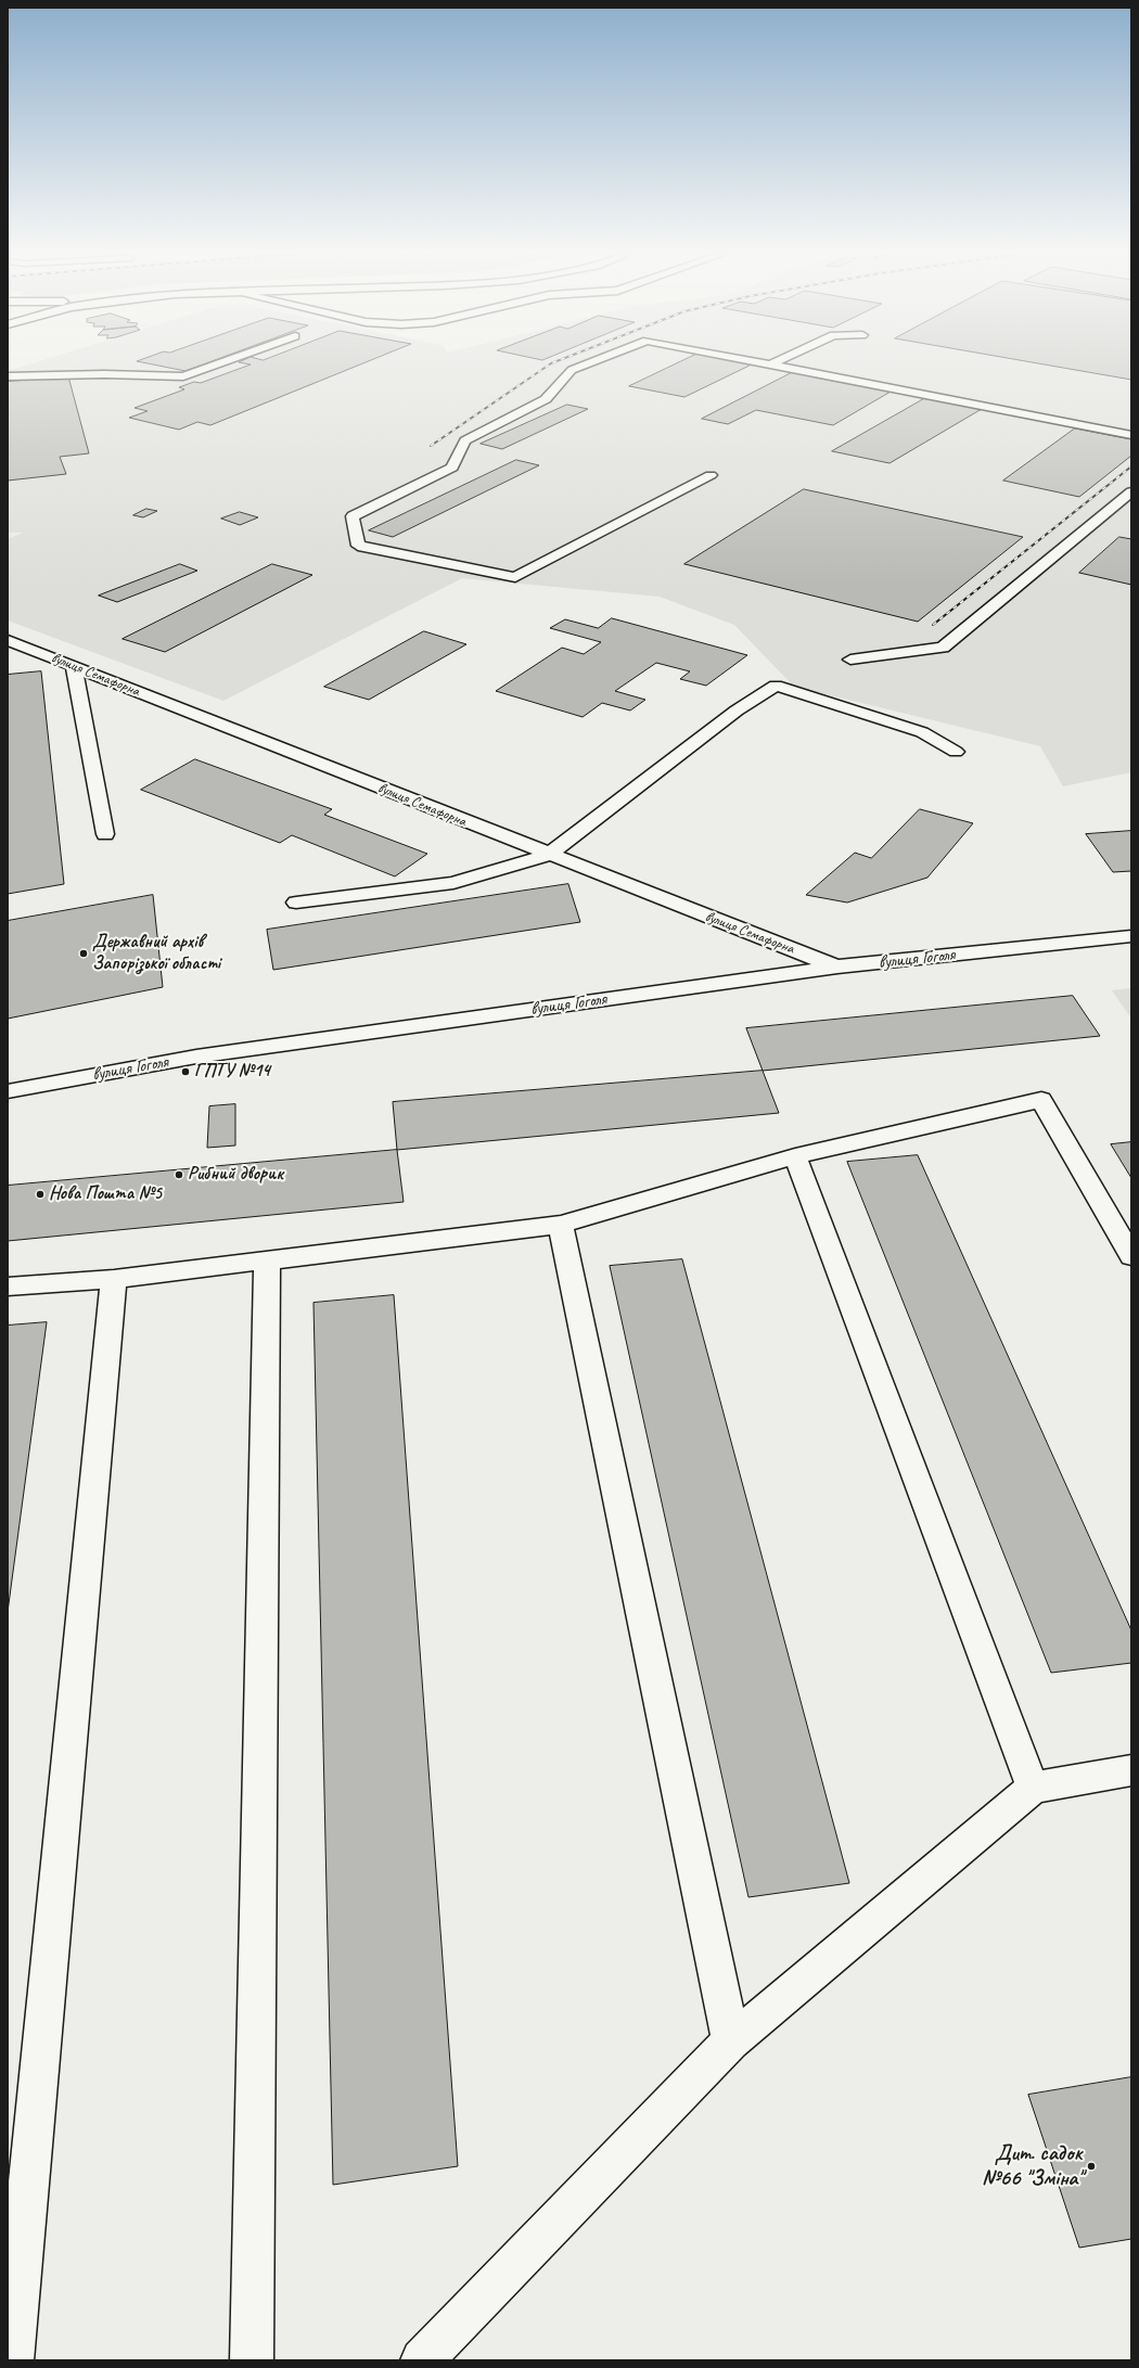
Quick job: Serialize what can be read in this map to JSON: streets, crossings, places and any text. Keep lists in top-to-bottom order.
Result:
{
  "streets": {
    "street": ["вулиця Семафорна", "вулиця Гоголя"]
  },
  "crossings": [
    ["вулиця Семафорна", "вулиця Гоголя"]
  ],
  "places": [
    "Державний архів Запорізької області",
    "ГПТУ №14",
    "Рибний дворик",
    "Нова Пошта №5",
    "Дит. садок №66 \"Зміна\""
  ]
}
